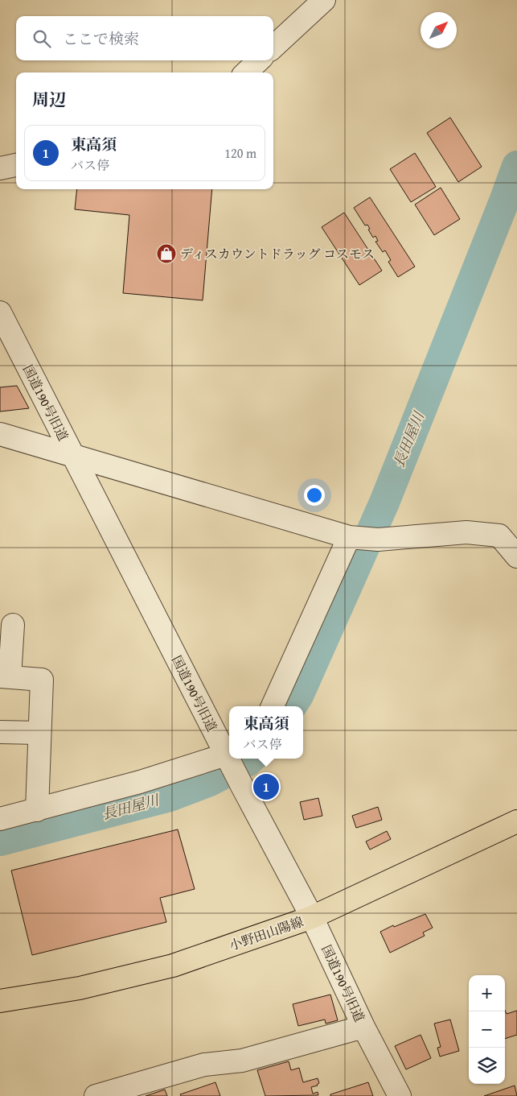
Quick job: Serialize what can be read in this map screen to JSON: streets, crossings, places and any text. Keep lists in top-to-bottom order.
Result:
{
  "streets": {
    "main road": ["小野田山陽線"],
    "street": ["国道190号旧道"]
  },
  "crossings": [
    ["国道190号旧道", "小野田山陽線"]
  ],
  "water": ["長田屋川"],
  "places": {
    "shop": ["ディスカウントドラッグ コスモス"]
  },
  "north": "top right",
  "page": {
    "search": "ここで検索",
    "heading": "周辺",
    "list": [
      {
        "mark": "1",
        "name": "東高須",
        "note": "バス停",
        "value": "120 m"
      }
    ],
    "popup": ["東高須", "バス停"],
    "pins": "1",
    "map_buttons": ["+", "−"]
  }
}
